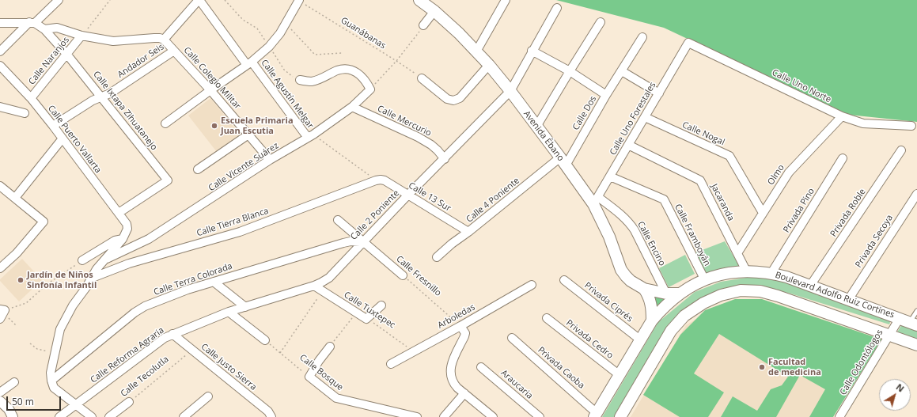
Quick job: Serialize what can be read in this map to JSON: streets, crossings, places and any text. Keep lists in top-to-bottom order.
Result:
{
  "streets": {
    "main road": ["Avenida Ébano", "Boulevard Adolfo Ruiz Cortines"],
    "street": [
      "Calle Naranjos",
      "Andador Seis",
      "Calle Colegio Militar",
      "Calle Uno Norte",
      "Calle Agustín Melgar",
      "Calle Ixtapa Zihuatanejo",
      "Calle Dos",
      "Calle Uno Forestales",
      "Calle Mercurio",
      "Calle Nogal",
      "Calle Puerto Vallarta",
      "Calle Vicente Suárez",
      "Olmo",
      "Calle 13 Sur",
      "Calle 4 Poniente",
      "Jacaranda",
      "Privada Pino",
      "Privada Roble",
      "Calle 2 Poniente",
      "Calle Tierra Blanca",
      "Calle Framboyán",
      "Privada Secoya",
      "Calle Encino",
      "Calle Fresnillo",
      "Calle Terra Colorada",
      "Privada Ciprés",
      "Calle Tuxtepec",
      "Arboledas",
      "Privada Cedro",
      "Calle Reforma Agraria",
      "Calle Odontólogos",
      "Calle Justo Sierra",
      "Privada Caoba",
      "Calle Bosque",
      "Calle Tecolutla",
      "Araucaria"
    ],
    "path": ["Guanábanas"]
  },
  "crossings": [
    ["Calle Naranjos", "Calle Ixtapa Zihuatanejo"],
    ["Calle Naranjos", "Calle Puerto Vallarta"],
    ["Andador Seis", "Calle Colegio Militar"],
    ["Andador Seis", "Calle Ixtapa Zihuatanejo"],
    ["Andador Seis", "Calle Puerto Vallarta"],
    ["Calle Colegio Militar", "Calle Vicente Suárez"],
    ["Calle Uno Norte", "Calle Uno Forestales"],
    ["Calle Uno Norte", "Olmo"],
    ["Calle Agustín Melgar", "Calle Vicente Suárez"],
    ["Calle Ixtapa Zihuatanejo", "Calle Puerto Vallarta"],
    ["Calle Dos", "Avenida Ébano"],
    ["Calle Dos", "Calle 4 Poniente"],
    ["Calle Uno Forestales", "Calle Nogal"],
    ["Calle Uno Forestales", "Avenida Ébano"],
    ["Calle Uno Forestales", "Jacaranda"],
    ["Calle Uno Forestales", "Calle Framboyán"],
    ["Calle Uno Forestales", "Calle Encino"],
    ["Calle Mercurio", "Calle Vicente Suárez"],
    ["Calle Mercurio", "Calle 2 Poniente"],
    ["Calle Nogal", "Olmo"],
    ["Avenida Ébano", "Calle 4 Poniente"],
    ["Avenida Ébano", "Calle 2 Poniente"],
    ["Avenida Ébano", "Calle Encino"],
    ["Avenida Ébano", "Boulevard Adolfo Ruiz Cortines"],
    ["Olmo", "Jacaranda"],
    ["Calle 13 Sur", "Calle 4 Poniente"],
    ["Calle 13 Sur", "Calle 2 Poniente"],
    ["Calle 13 Sur", "Calle Tierra Blanca"],
    ["Jacaranda", "Boulevard Adolfo Ruiz Cortines"],
    ["Privada Pino", "Boulevard Adolfo Ruiz Cortines"],
    ["Privada Roble", "Boulevard Adolfo Ruiz Cortines"],
    ["Calle 2 Poniente", "Calle Fresnillo"],
    ["Calle 2 Poniente", "Calle Terra Colorada"],
    ["Calle 2 Poniente", "Calle Tuxtepec"],
    ["Calle 2 Poniente", "Calle Reforma Agraria"],
    ["Calle Framboyán", "Boulevard Adolfo Ruiz Cortines"],
    ["Privada Secoya", "Boulevard Adolfo Ruiz Cortines"],
    ["Calle Fresnillo", "Calle Terra Colorada"],
    ["Calle Fresnillo", "Arboledas"],
    ["Boulevard Adolfo Ruiz Cortines", "Privada Ciprés"],
    ["Boulevard Adolfo Ruiz Cortines", "Privada Cedro"],
    ["Boulevard Adolfo Ruiz Cortines", "Calle Odontólogos"],
    ["Boulevard Adolfo Ruiz Cortines", "Privada Caoba"],
    ["Calle Tuxtepec", "Arboledas"],
    ["Calle Reforma Agraria", "Calle Justo Sierra"],
    ["Calle Justo Sierra", "Calle Tecolutla"]
  ],
  "places": ["Escuela Primaria Juan Escutia", "Jardín de Niños Sinfonía Infantil", "Facultad de medicina"],
  "scale_bar": "50 m",
  "north": "top right"
}
